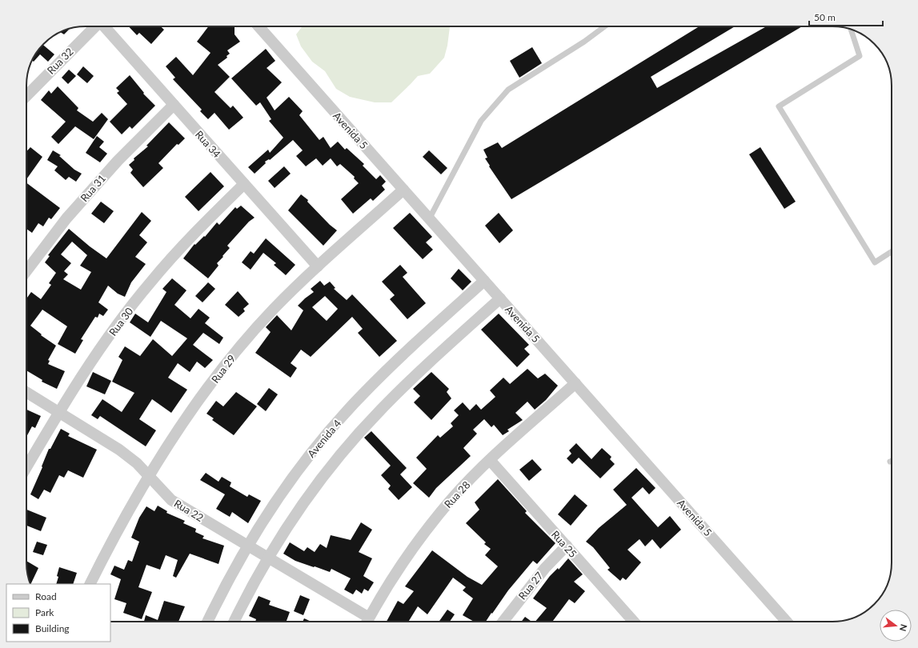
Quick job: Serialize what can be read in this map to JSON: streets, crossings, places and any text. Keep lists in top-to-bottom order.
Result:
{
  "streets": {
    "street": [
      "Rua 32",
      "Avenida 5",
      "Rua 34",
      "Rua 31",
      "Rua 30",
      "Rua 29",
      "Avenida 4",
      "Rua 28",
      "Rua 22",
      "Rua 25",
      "Rua 27"
    ]
  },
  "crossings": [
    ["Avenida 5", "Rua 29"],
    ["Avenida 5", "Avenida 4"],
    ["Avenida 5", "Rua 28"],
    ["Rua 34", "Rua 31"],
    ["Rua 34", "Rua 30"],
    ["Rua 34", "Rua 29"],
    ["Rua 30", "Rua 22"],
    ["Rua 29", "Rua 22"],
    ["Avenida 4", "Rua 22"],
    ["Rua 28", "Rua 25"],
    ["Rua 25", "Rua 27"]
  ],
  "legend": ["Road", "Park", "Building"],
  "scale_bar": "50 m",
  "north": "right"
}
